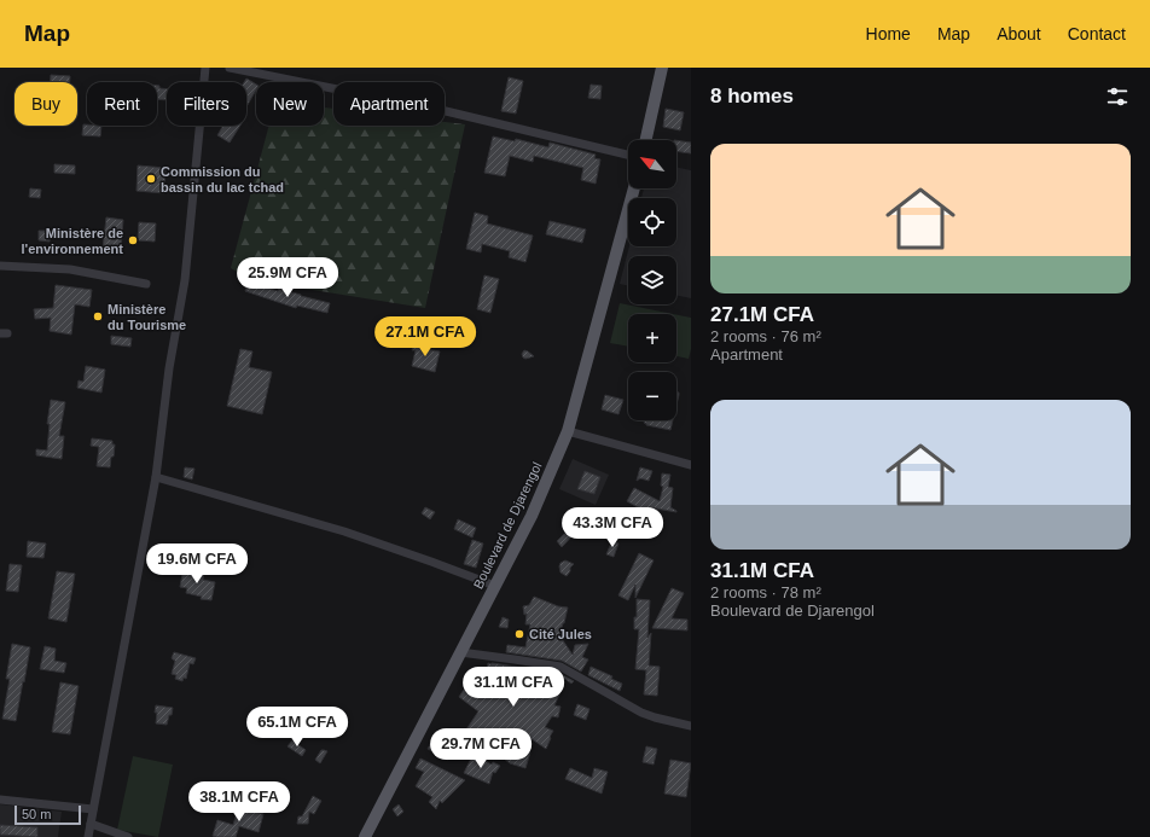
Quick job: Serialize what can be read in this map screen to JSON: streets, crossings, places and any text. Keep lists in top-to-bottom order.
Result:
{
  "streets": {
    "main road": ["Boulevard de Djarengol"]
  },
  "places": [
    "Commission du bassin du lac tchad",
    "Ministère de l'environnement",
    "Ministère du Tourisme",
    "Cité Jules"
  ],
  "scale_bar": "50 m",
  "north": "top left",
  "page": {
    "header": "Map",
    "nav": [
      "Home",
      "Map",
      "About",
      "Contact"
    ],
    "heading": "8 homes",
    "chip": [
      "Buy",
      "Rent",
      "Filters",
      "New",
      "Apartment"
    ],
    "list": [
      {
        "name": "27.1M CFA",
        "note": "2 rooms · 76 m² · Apartment"
      },
      {
        "name": "31.1M CFA",
        "note": "2 rooms · 78 m² · Boulevard de Djarengol"
      }
    ],
    "map_buttons": ["+", "−"],
    "price": [
      "25.9M CFA",
      "27.1M CFA",
      "43.3M CFA",
      "19.6M CFA",
      "31.1M CFA",
      "65.1M CFA",
      "29.7M CFA",
      "38.1M CFA"
    ],
    "scale": "50 m"
  }
}
